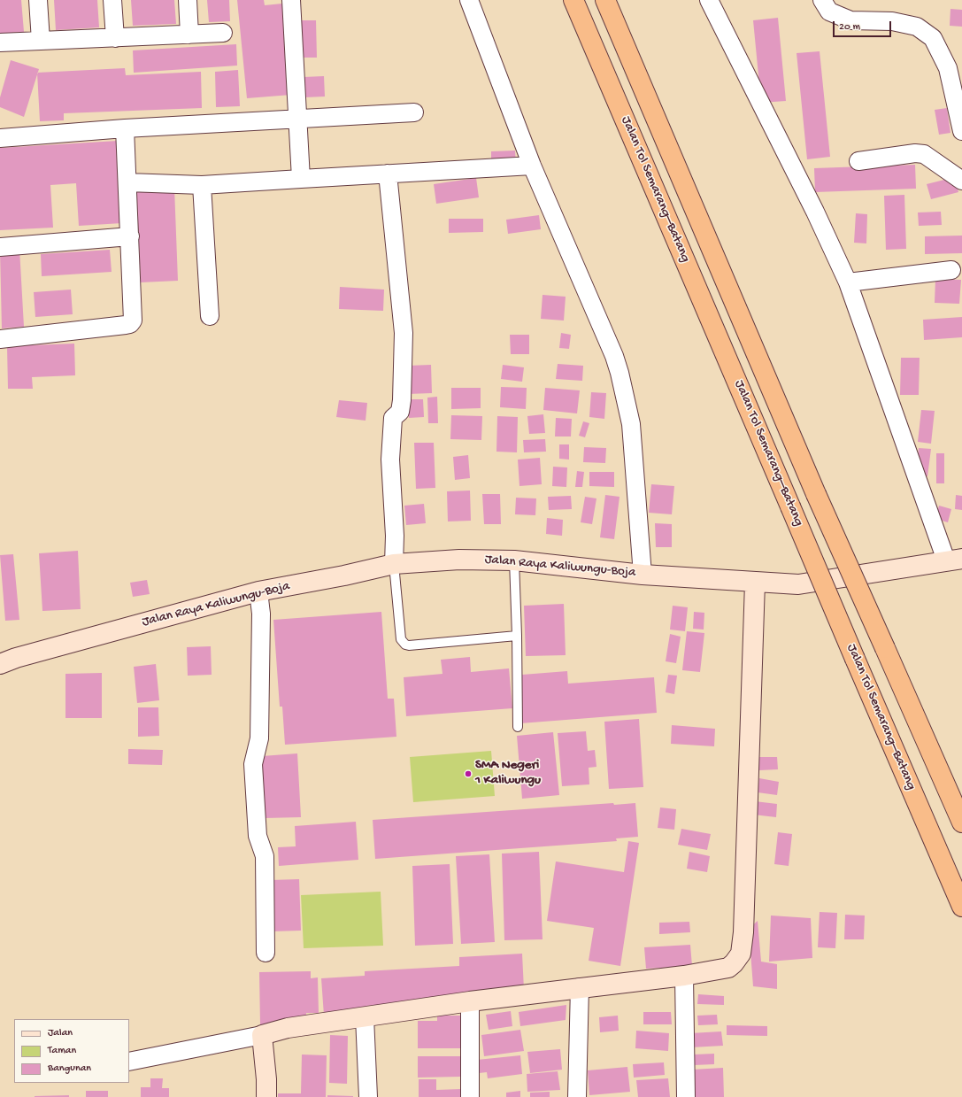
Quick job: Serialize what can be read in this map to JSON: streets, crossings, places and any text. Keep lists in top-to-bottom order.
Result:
{
  "streets": {
    "highway": ["Jalan Tol Semarang–Batang"],
    "main road": ["Jalan Raya Kaliwungu-Boja"]
  },
  "places": ["SMA Negeri 1 Kaliwungu"],
  "legend": ["Jalan", "Taman", "Bangunan"],
  "scale_bar": "20 m"
}
